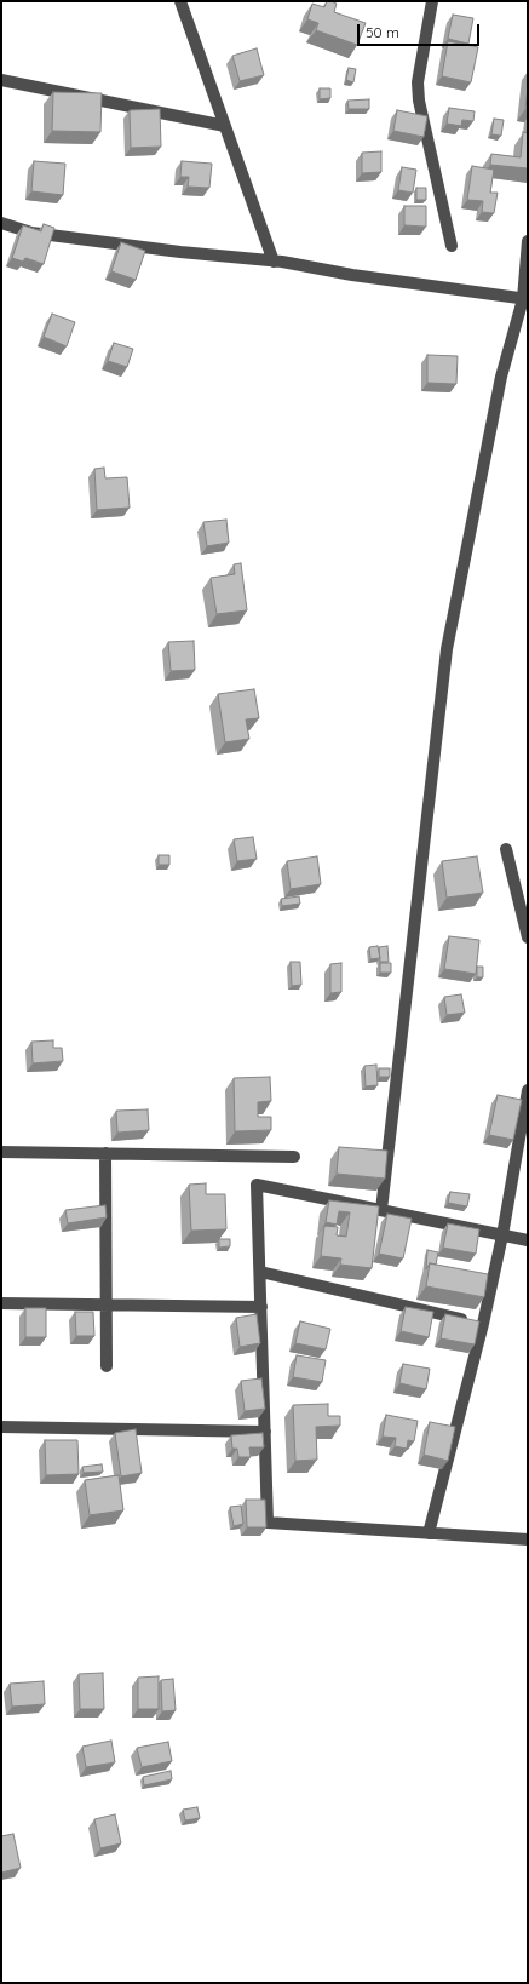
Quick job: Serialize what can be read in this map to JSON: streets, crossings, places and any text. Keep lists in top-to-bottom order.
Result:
{
  "scale_bar": "50 m"
}
